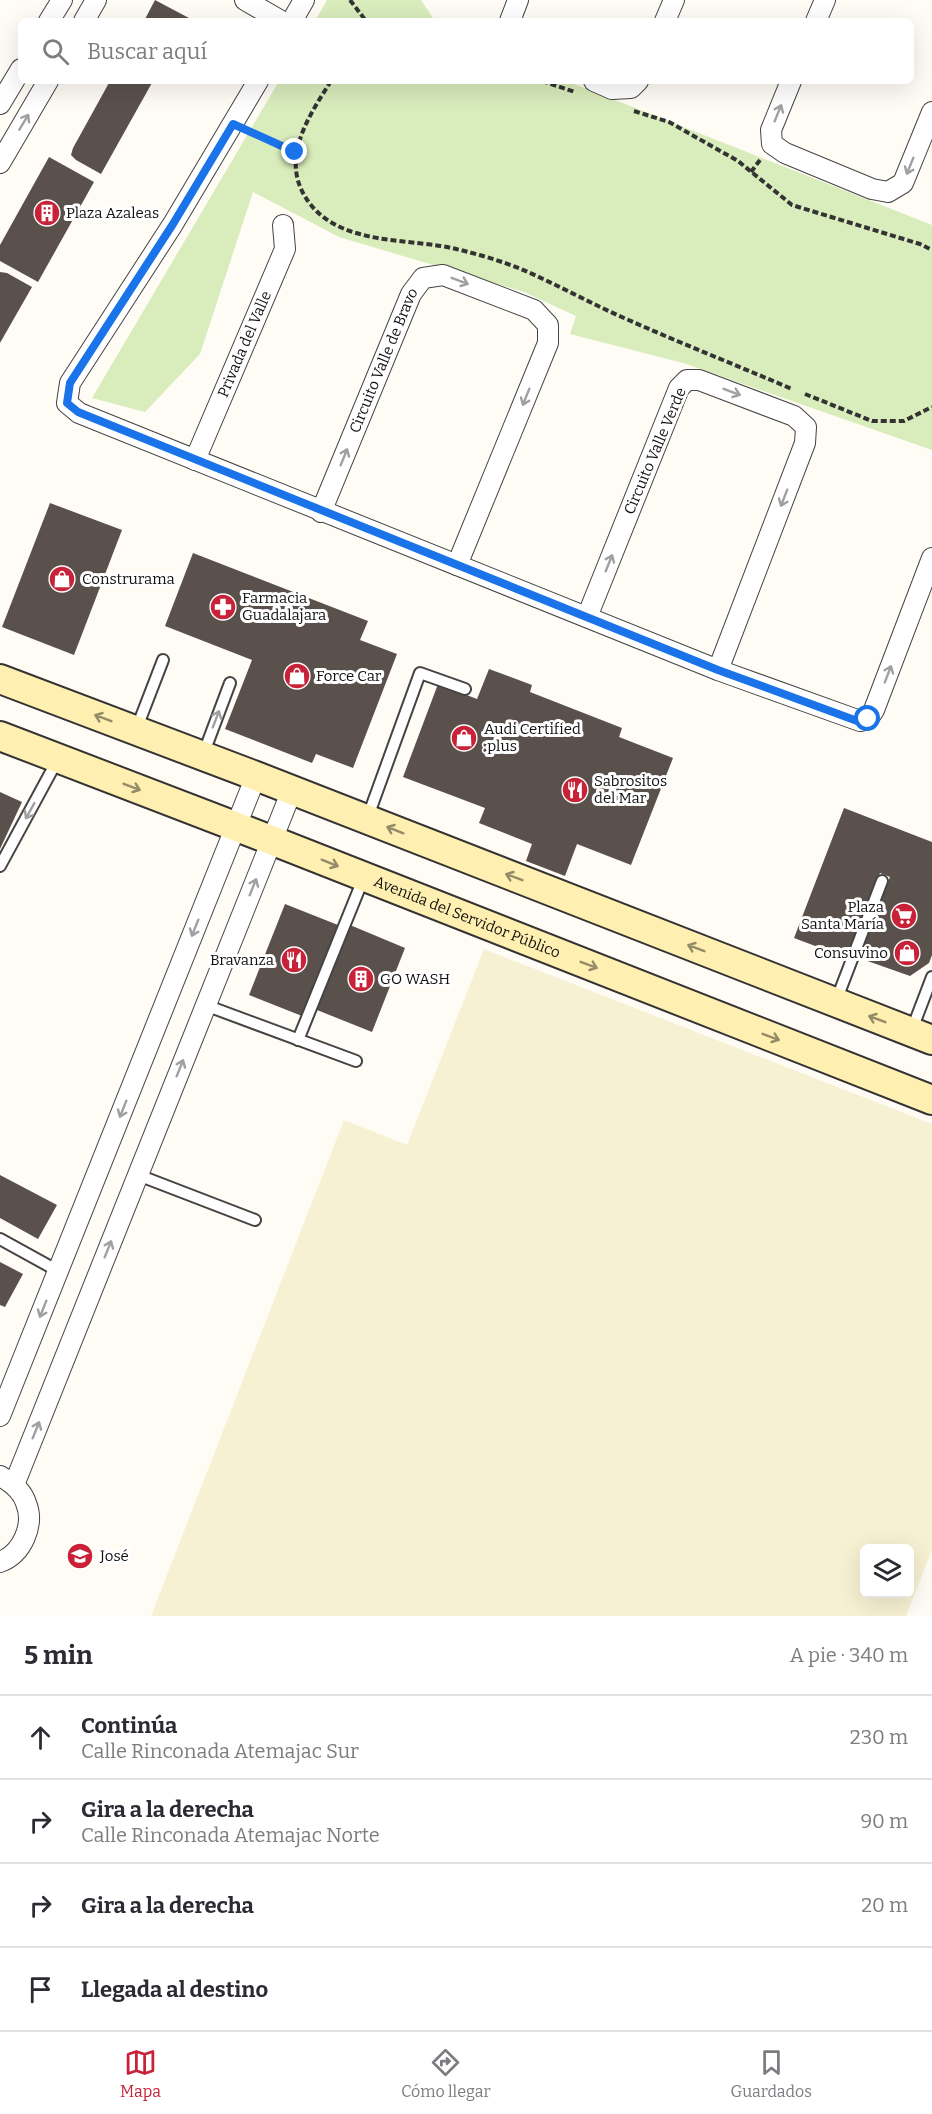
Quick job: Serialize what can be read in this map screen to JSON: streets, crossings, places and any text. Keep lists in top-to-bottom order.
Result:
{
  "streets": {
    "street": [
      "Privada del Valle",
      "Circuito Valle de Bravo",
      "Circuito Valle Verde",
      "Avenida del Servidor Público"
    ]
  },
  "places": {
    "building": ["Plaza Azaleas", "GO WASH"],
    "shop": [
      "Construrama",
      "Force Car",
      "Audi Certified :plus",
      "Consuvino"
    ],
    "pharmacy": ["Farmacia Guadalajara"],
    "restaurant": ["Sabrositos del Mar", "Bravanza"],
    "supermarket": ["Plaza Santa María"],
    "school or university": ["José"]
  },
  "page": {
    "search": "Buscar aquí",
    "heading": ["5 min", "A pie · 340 m"],
    "list": [
      ["Continúa", "Calle Rinconada Atemajac Sur", "230 m"],
      ["Gira a la derecha", "Calle Rinconada Atemajac Norte", "90 m"],
      ["Gira a la derecha", "20 m"],
      "Llegada al destino"
    ],
    "nav": ["Mapa", "Cómo llegar", "Guardados"]
  }
}
